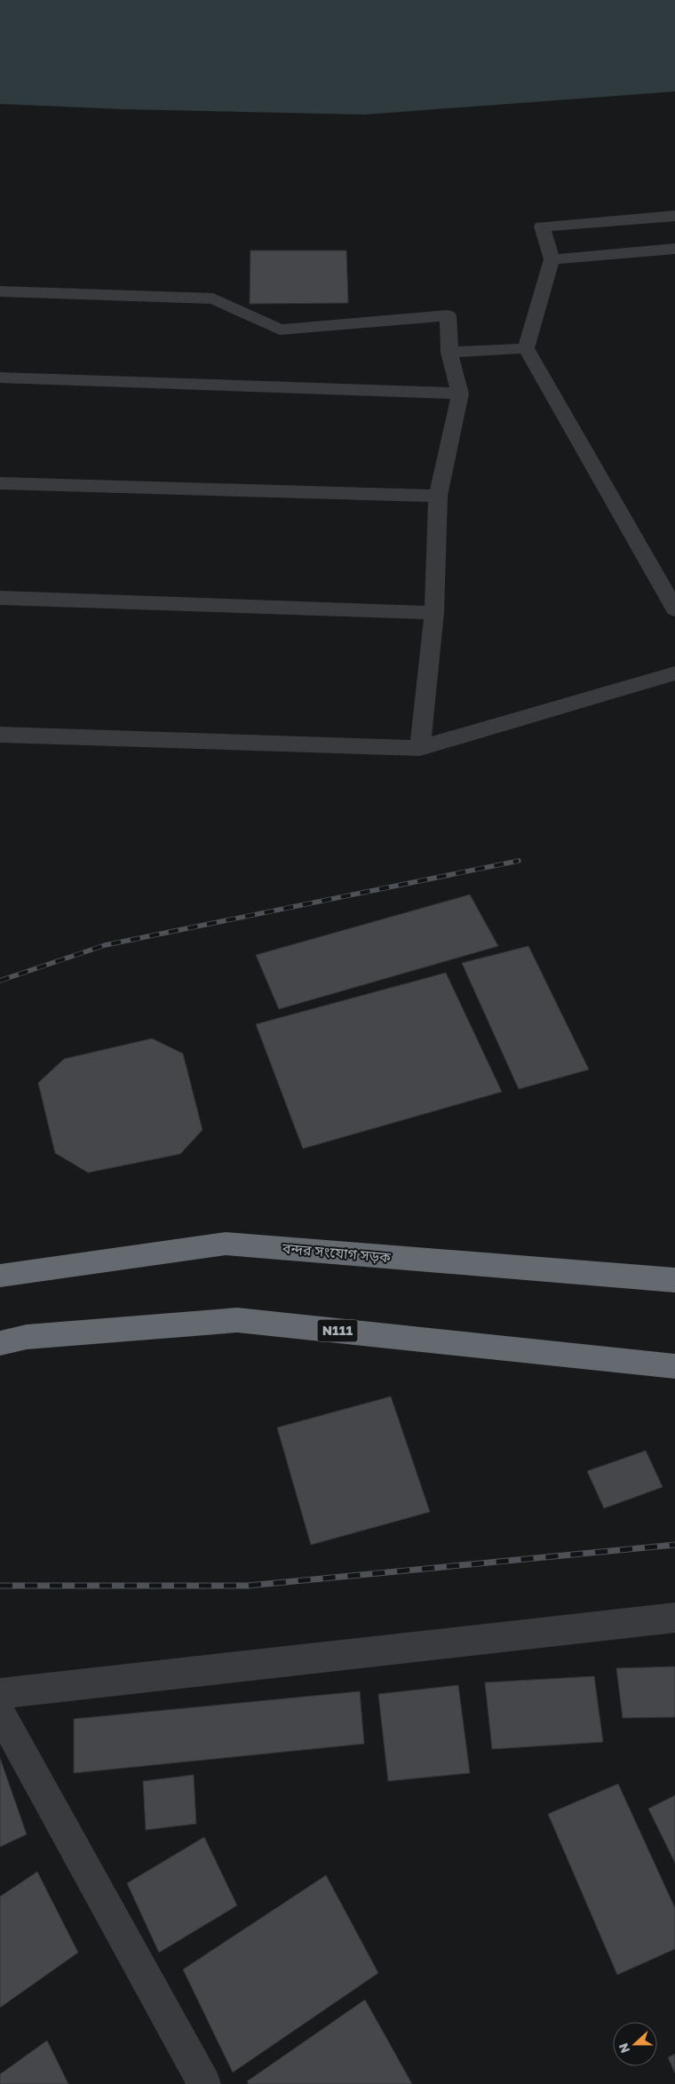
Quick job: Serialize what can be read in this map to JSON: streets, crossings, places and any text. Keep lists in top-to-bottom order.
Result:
{
  "streets": {
    "highway": ["বন্দর সংযোগ সড়ক", "N111"]
  },
  "north": "left"
}
